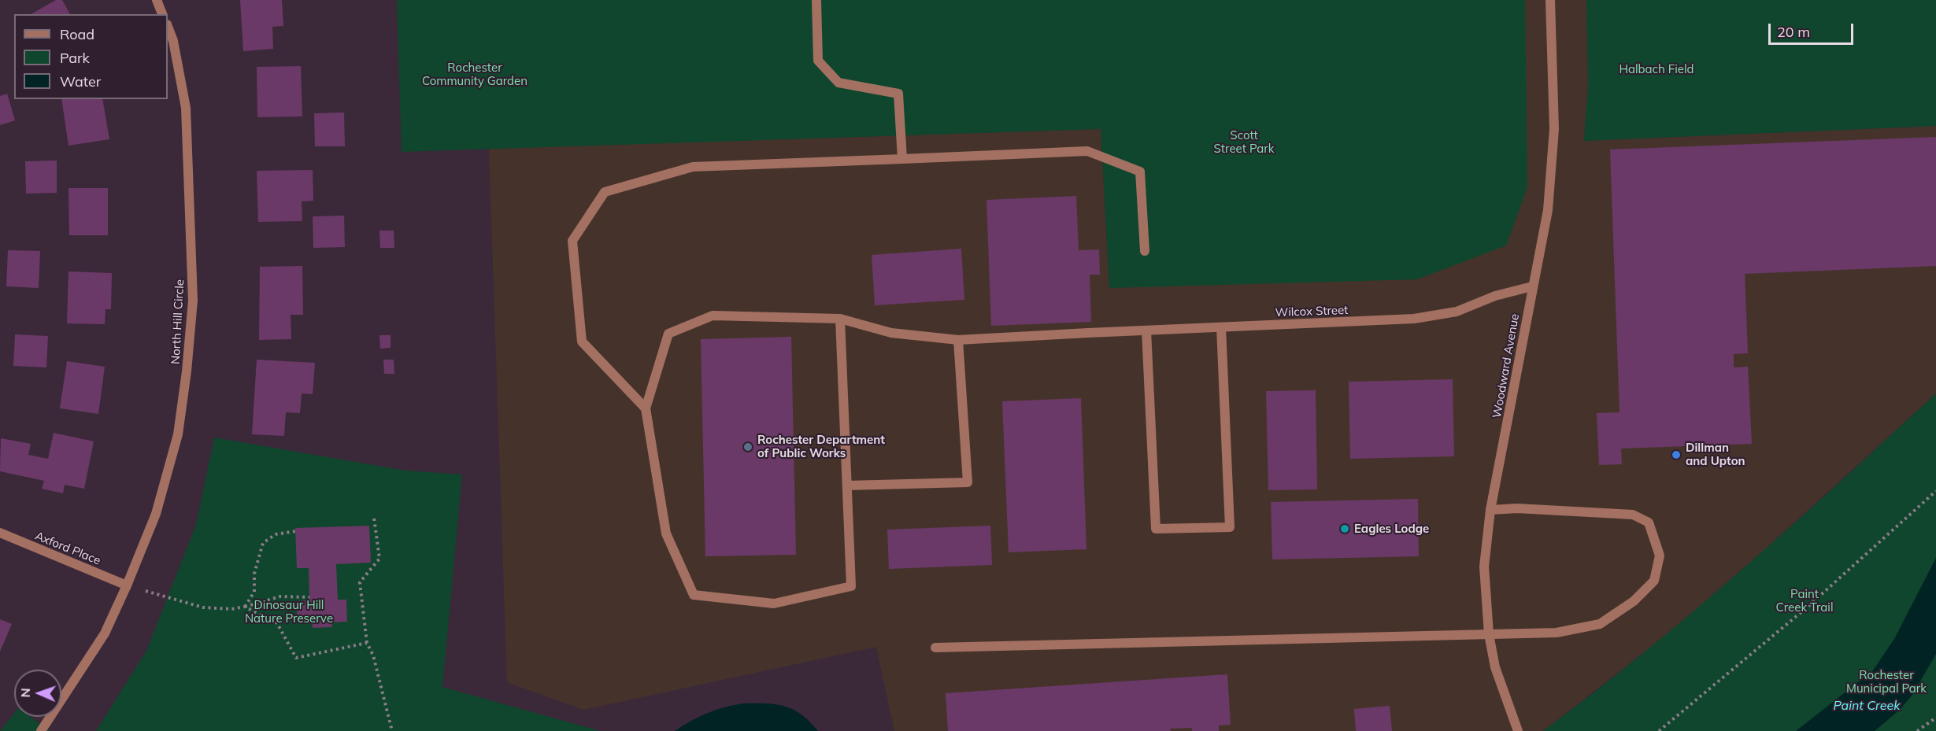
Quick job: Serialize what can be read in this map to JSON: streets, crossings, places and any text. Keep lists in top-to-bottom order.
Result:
{
  "streets": {
    "street": [
      "Wilcox Street",
      "North Hill Circle",
      "Woodward Avenue",
      "Axford Place"
    ]
  },
  "crossings": [
    ["Wilcox Street", "Woodward Avenue"],
    ["North Hill Circle", "Axford Place"]
  ],
  "water": ["Paint Creek"],
  "parks": [
    "Rochester Community Garden",
    "Halbach Field",
    "Scott Street Park",
    "Paint Creek Trail",
    "Dinosaur Hill Nature Preserve",
    "Rochester Municipal Park"
  ],
  "places": ["Rochester Department of Public Works", "Dillman and Upton", "Eagles Lodge"],
  "legend": ["Road", "Park", "Water"],
  "scale_bar": "20 m",
  "north": "left"
}
